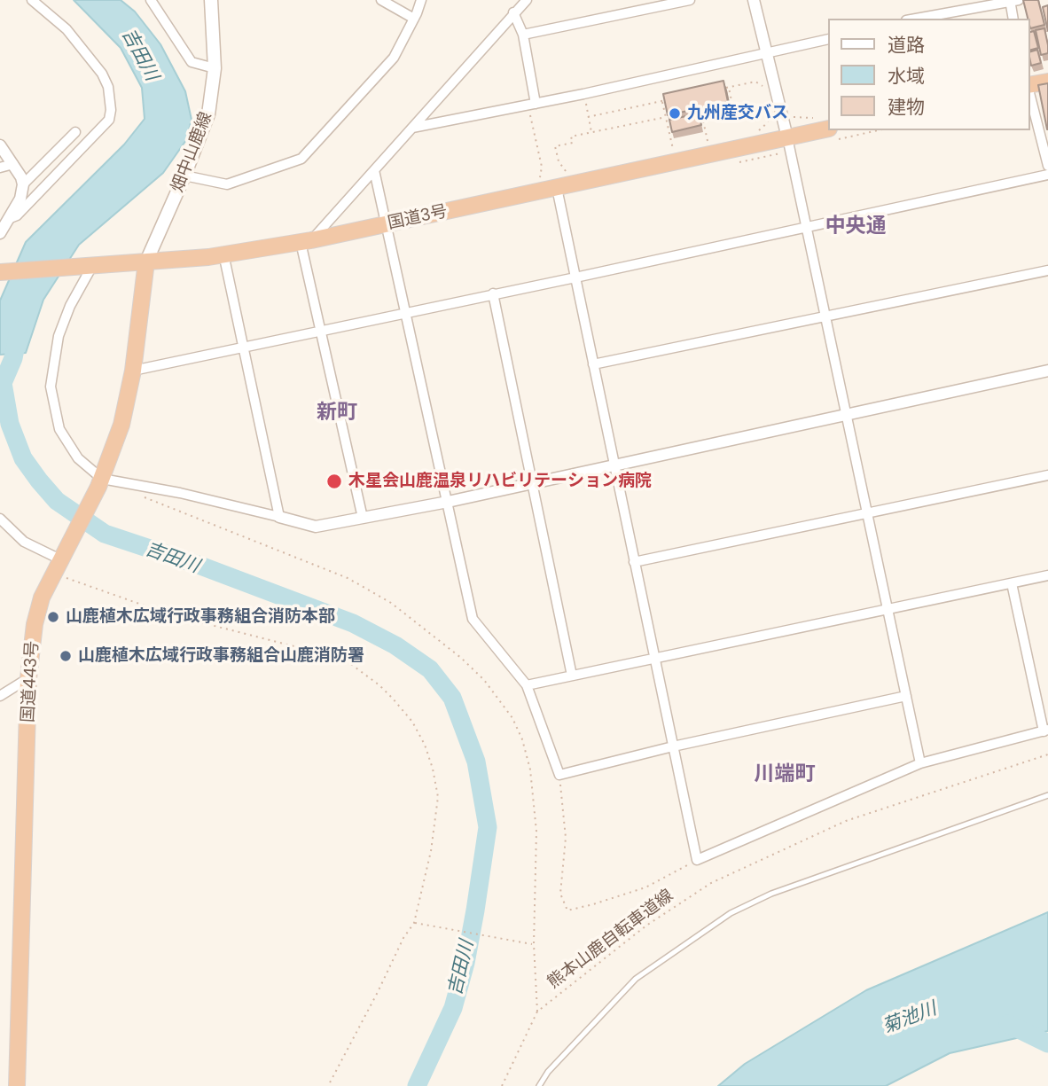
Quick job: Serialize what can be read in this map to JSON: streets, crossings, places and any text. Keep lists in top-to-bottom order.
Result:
{
  "streets": {
    "highway": ["国道3号", "国道443号"],
    "main road": ["畑中山鹿線"],
    "path": ["熊本山鹿自転車道線"]
  },
  "crossings": [
    ["畑中山鹿線", "国道3号"],
    ["畑中山鹿線", "国道443号"],
    ["国道3号", "国道443号"]
  ],
  "districts": ["中央通", "新町", "川端町"],
  "water": ["吉田川", "菊池川"],
  "places": [
    "九州産交バス",
    "木星会山鹿温泉リハビリテーション病院",
    "山鹿植木広域行政事務組合消防本部",
    "山鹿植木広域行政事務組合山鹿消防署"
  ],
  "legend": ["道路", "水域", "建物"]
}
